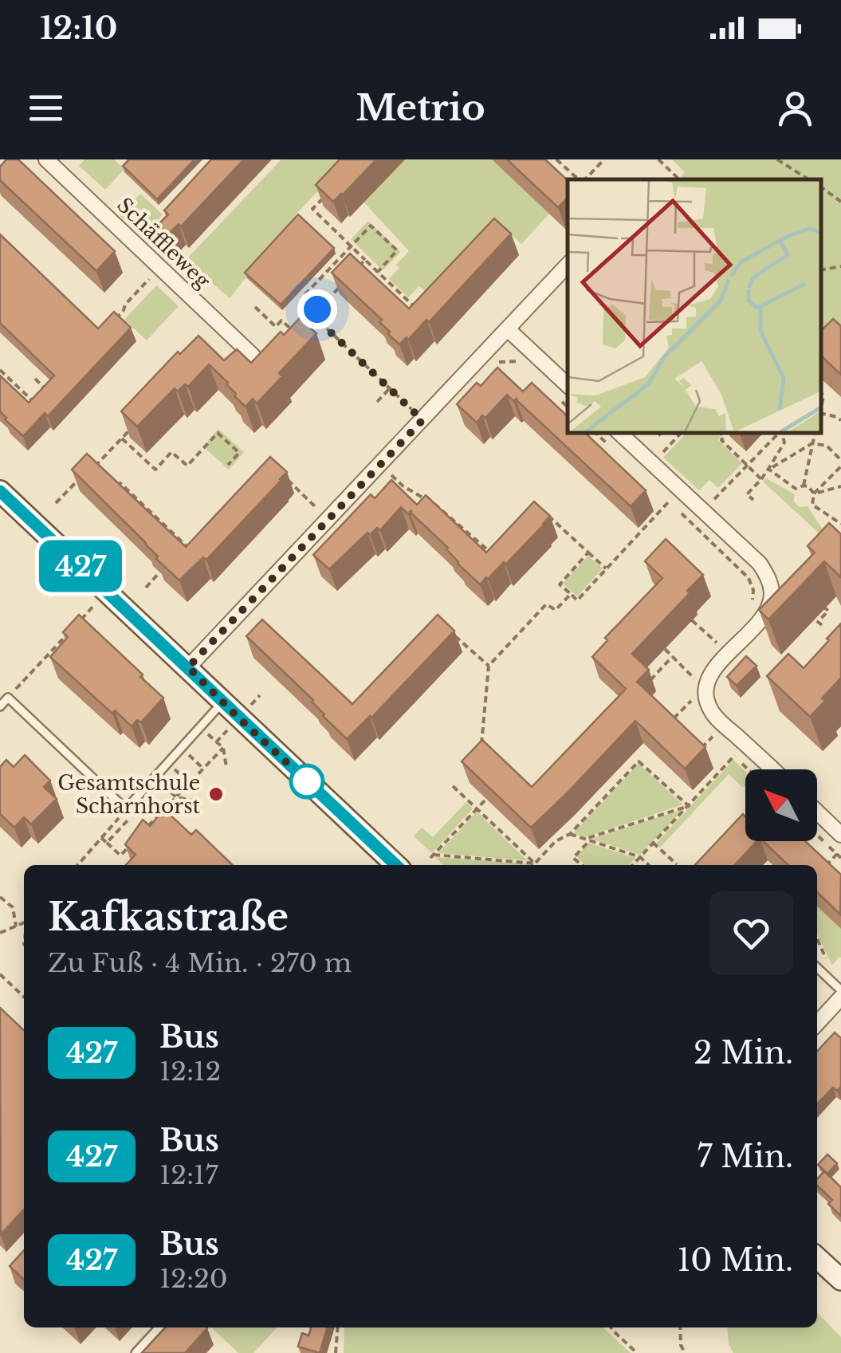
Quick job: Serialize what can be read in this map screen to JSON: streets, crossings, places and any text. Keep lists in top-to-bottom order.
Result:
{
  "streets": {
    "street": ["Schäffleweg"]
  },
  "places": ["Gesamtschule Scharnhorst"],
  "lines": ["bus line 427"],
  "north": "top left",
  "page": {
    "status": "12:10",
    "header": "Metrio",
    "on_map": "427",
    "heading": ["Kafkastraße", "Zu Fuß · 4 Min. · 270 m"],
    "list": [
      {
        "mark": "427",
        "name": "Bus",
        "note": "12:12",
        "value": "2 Min."
      },
      {
        "mark": "427",
        "name": "Bus",
        "note": "12:17",
        "value": "7 Min."
      },
      {
        "mark": "427",
        "name": "Bus",
        "note": "12:20",
        "value": "10 Min."
      }
    ]
  }
}
